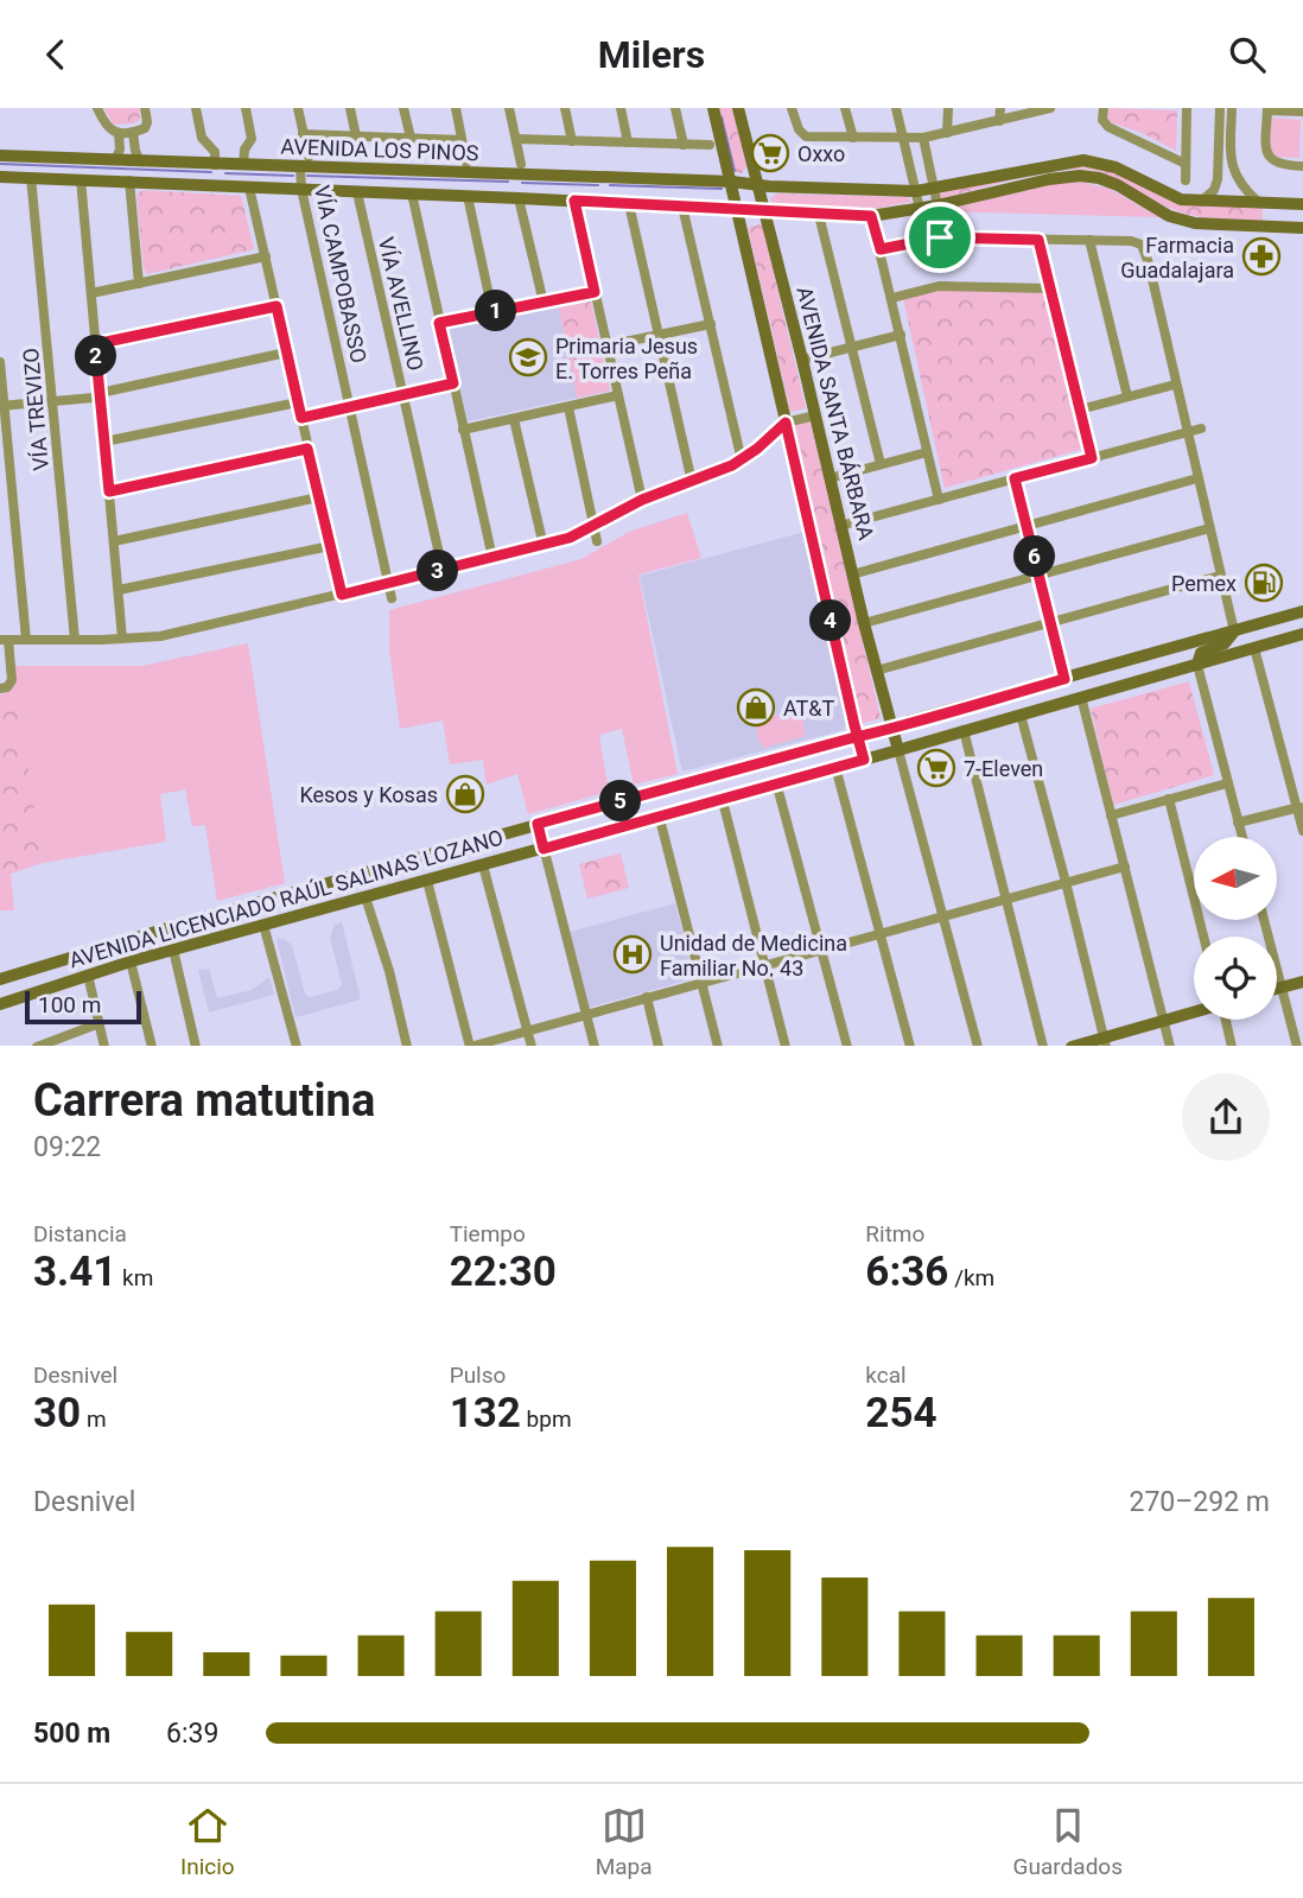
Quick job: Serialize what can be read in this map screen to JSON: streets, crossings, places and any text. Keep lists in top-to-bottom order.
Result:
{
  "streets": {
    "street": [
      "AVENIDA LOS PINOS",
      "VÍA CAMPOBASSO",
      "VÍA AVELLINO",
      "VÍA TREVIZO",
      "AVENIDA SANTA BÁRBARA",
      "AVENIDA LICENCIADO RAÚL SALINAS LOZANO"
    ]
  },
  "crossings": [
    ["AVENIDA LOS PINOS", "VÍA CAMPOBASSO"],
    ["AVENIDA LOS PINOS", "VÍA AVELLINO"],
    ["AVENIDA LOS PINOS", "VÍA TREVIZO"],
    ["AVENIDA LOS PINOS", "AVENIDA SANTA BÁRBARA"],
    ["AVENIDA SANTA BÁRBARA", "AVENIDA LICENCIADO RAÚL SALINAS LOZANO"]
  ],
  "places": {
    "supermarket": ["Oxxo", "7-Eleven"],
    "pharmacy": ["Farmacia Guadalajara"],
    "school or university": ["Primaria Jesus E. Torres Peña"],
    "fuel station": ["Pemex"],
    "shop": ["AT&T", "Kesos y Kosas"],
    "hospital": ["Unidad de Medicina Familiar No. 43"]
  },
  "scale_bar": "100 m",
  "north": "left",
  "page": {
    "header": "Milers",
    "pins": [
      "1",
      "2",
      "6",
      "3",
      "4",
      "5"
    ],
    "scale": "100 m",
    "heading": ["Carrera matutina", "09:22"],
    "stats": [
      ["Distancia", "3.41 km"],
      ["Tiempo", "22:30"],
      ["Ritmo", "6:36 /km"],
      ["Desnivel", "30 m"],
      ["Pulso", "132 bpm"],
      ["kcal", "254"]
    ],
    "chart": ["Desnivel", "270–292 m"],
    "list": [
      {
        "name": "500 m",
        "note": "6:39"
      }
    ],
    "tabs": ["Inicio", "Mapa", "Guardados"]
  }
}
